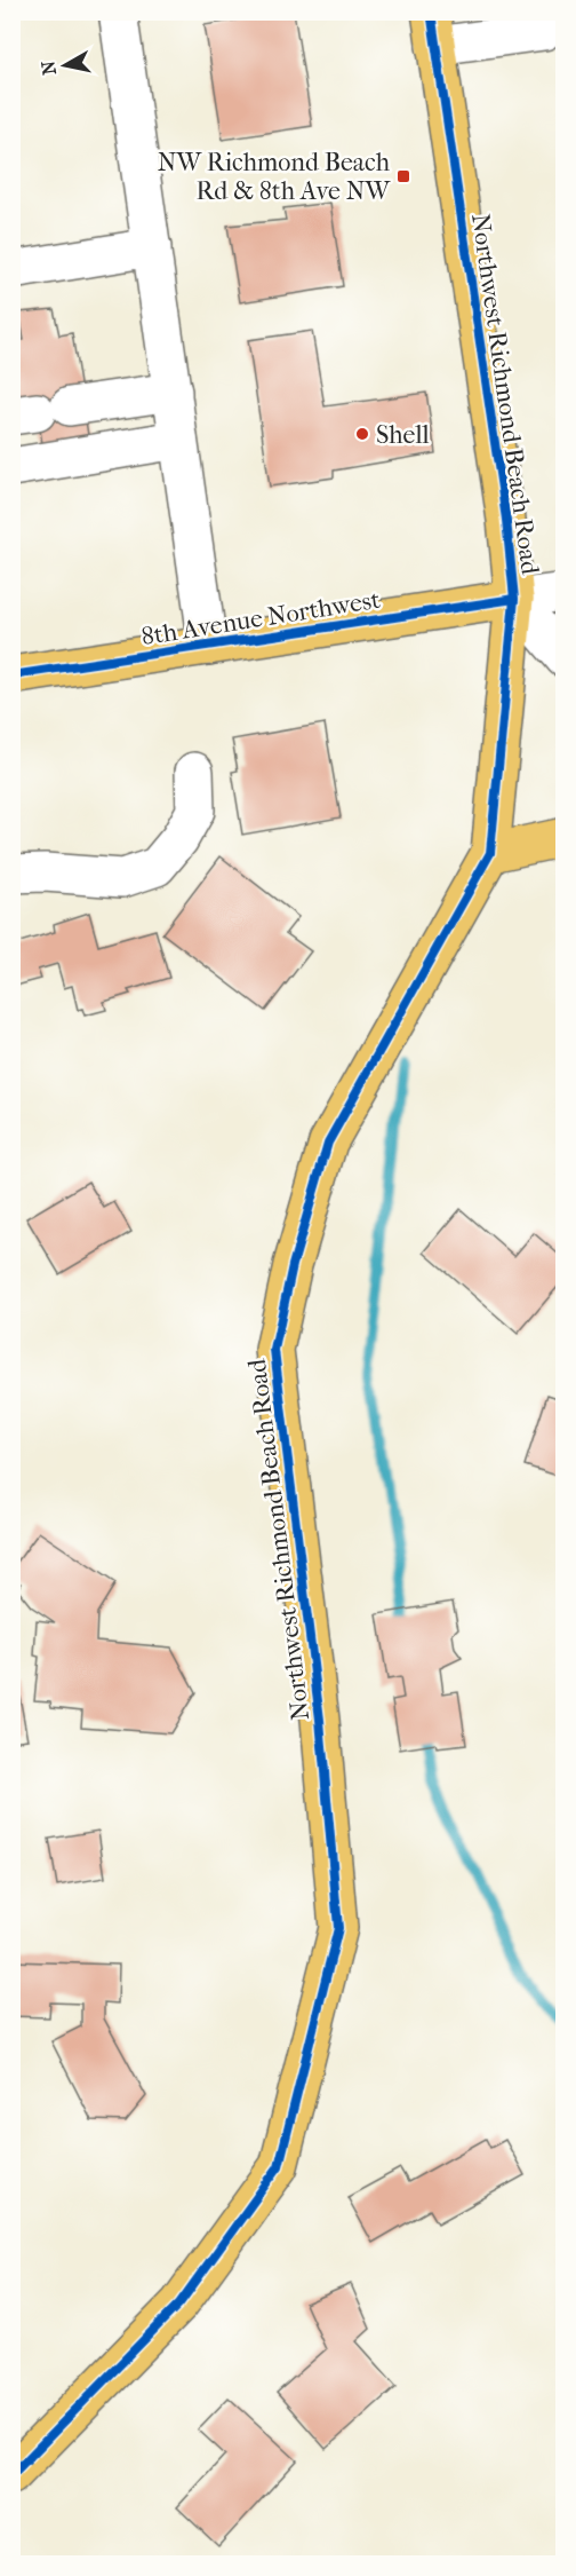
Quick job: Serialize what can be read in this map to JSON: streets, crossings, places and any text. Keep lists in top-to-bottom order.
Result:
{
  "streets": {
    "main road": ["Northwest Richmond Beach Road", "8th Avenue Northwest"]
  },
  "crossings": [
    ["Northwest Richmond Beach Road", "8th Avenue Northwest"]
  ],
  "places": {
    "transit": ["NW Richmond Beach Rd & 8th Ave NW"],
    "other": ["Shell"]
  },
  "north": "left"
}
